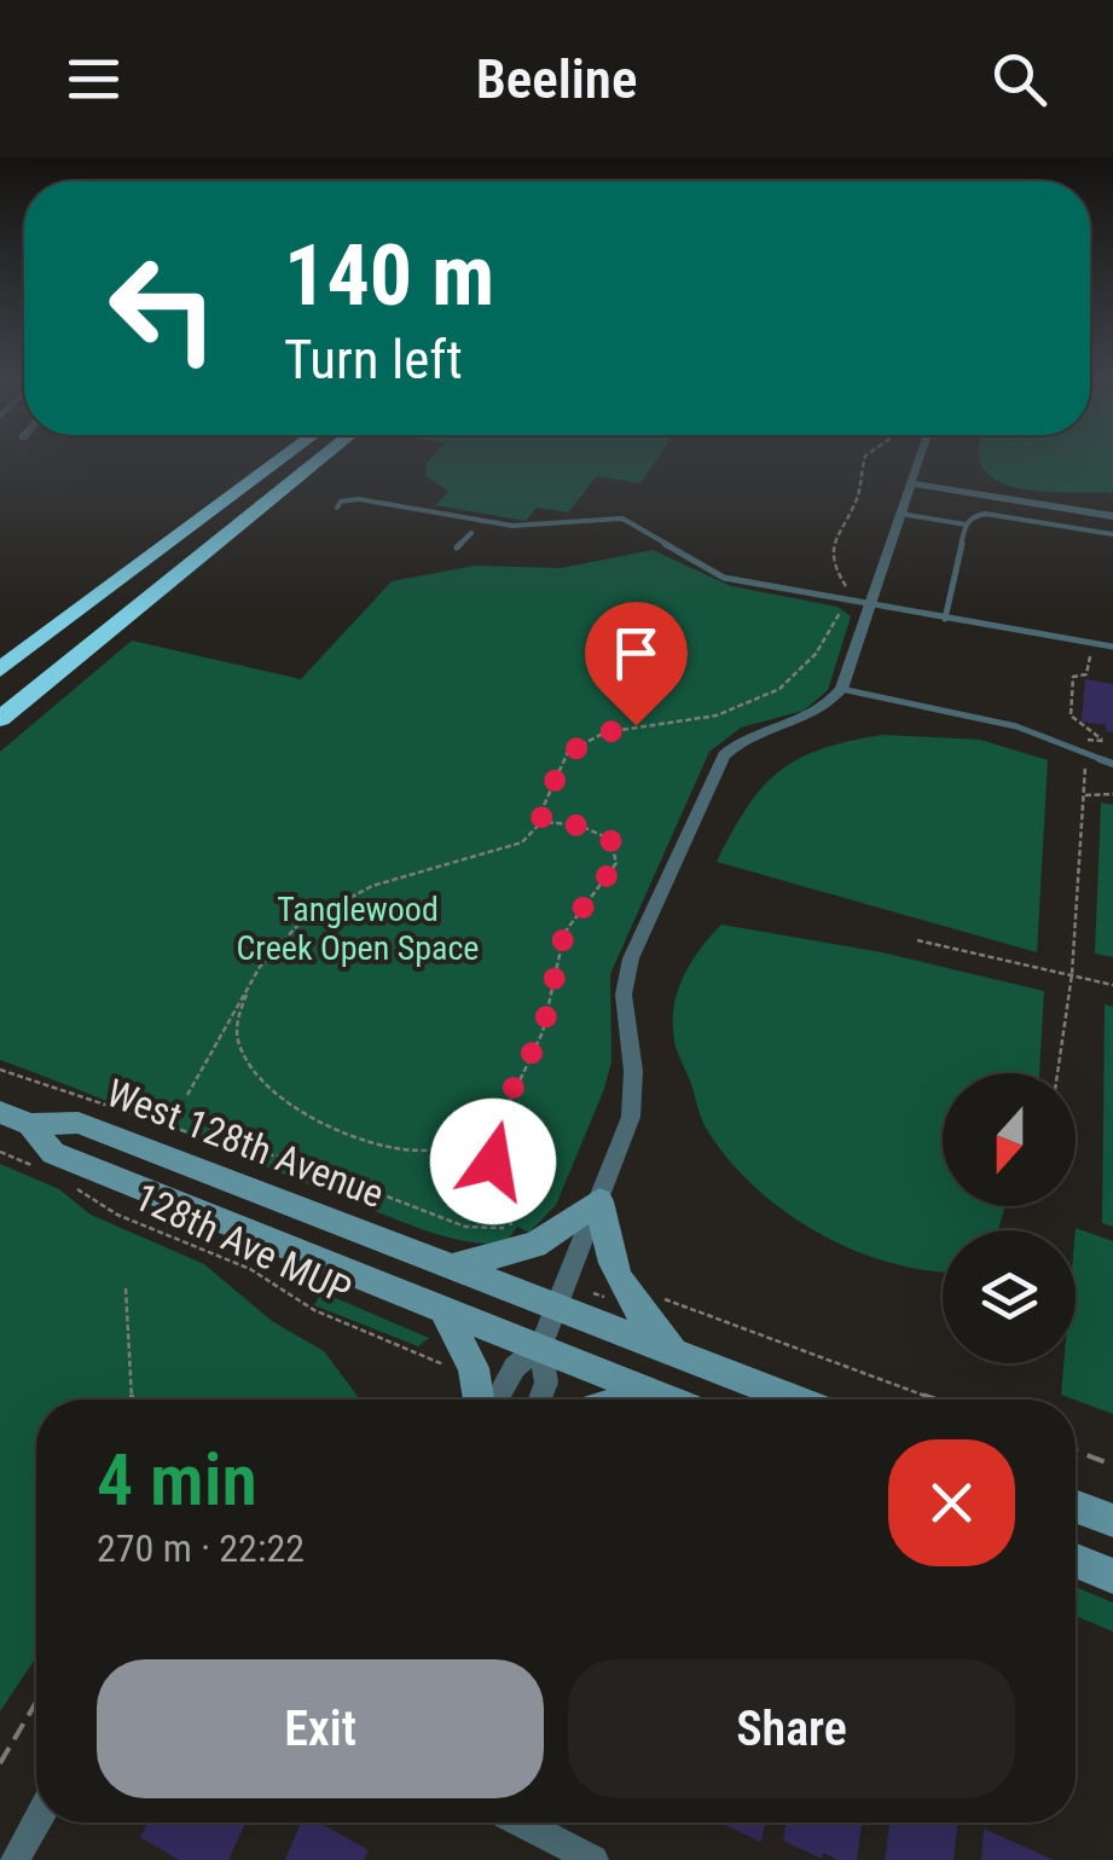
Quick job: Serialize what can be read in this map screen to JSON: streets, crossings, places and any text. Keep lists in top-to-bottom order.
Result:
{
  "streets": {
    "main road": ["West 128th Avenue"],
    "path": ["128th Ave MUP"]
  },
  "parks": ["Tanglewood Creek Open Space"],
  "north": "bottom",
  "page": {
    "header": "Beeline",
    "turn": ["140 m", "Turn left"],
    "heading": ["4 min", "270 m · 22:22"],
    "buttons": ["Exit", "Share"]
  }
}
